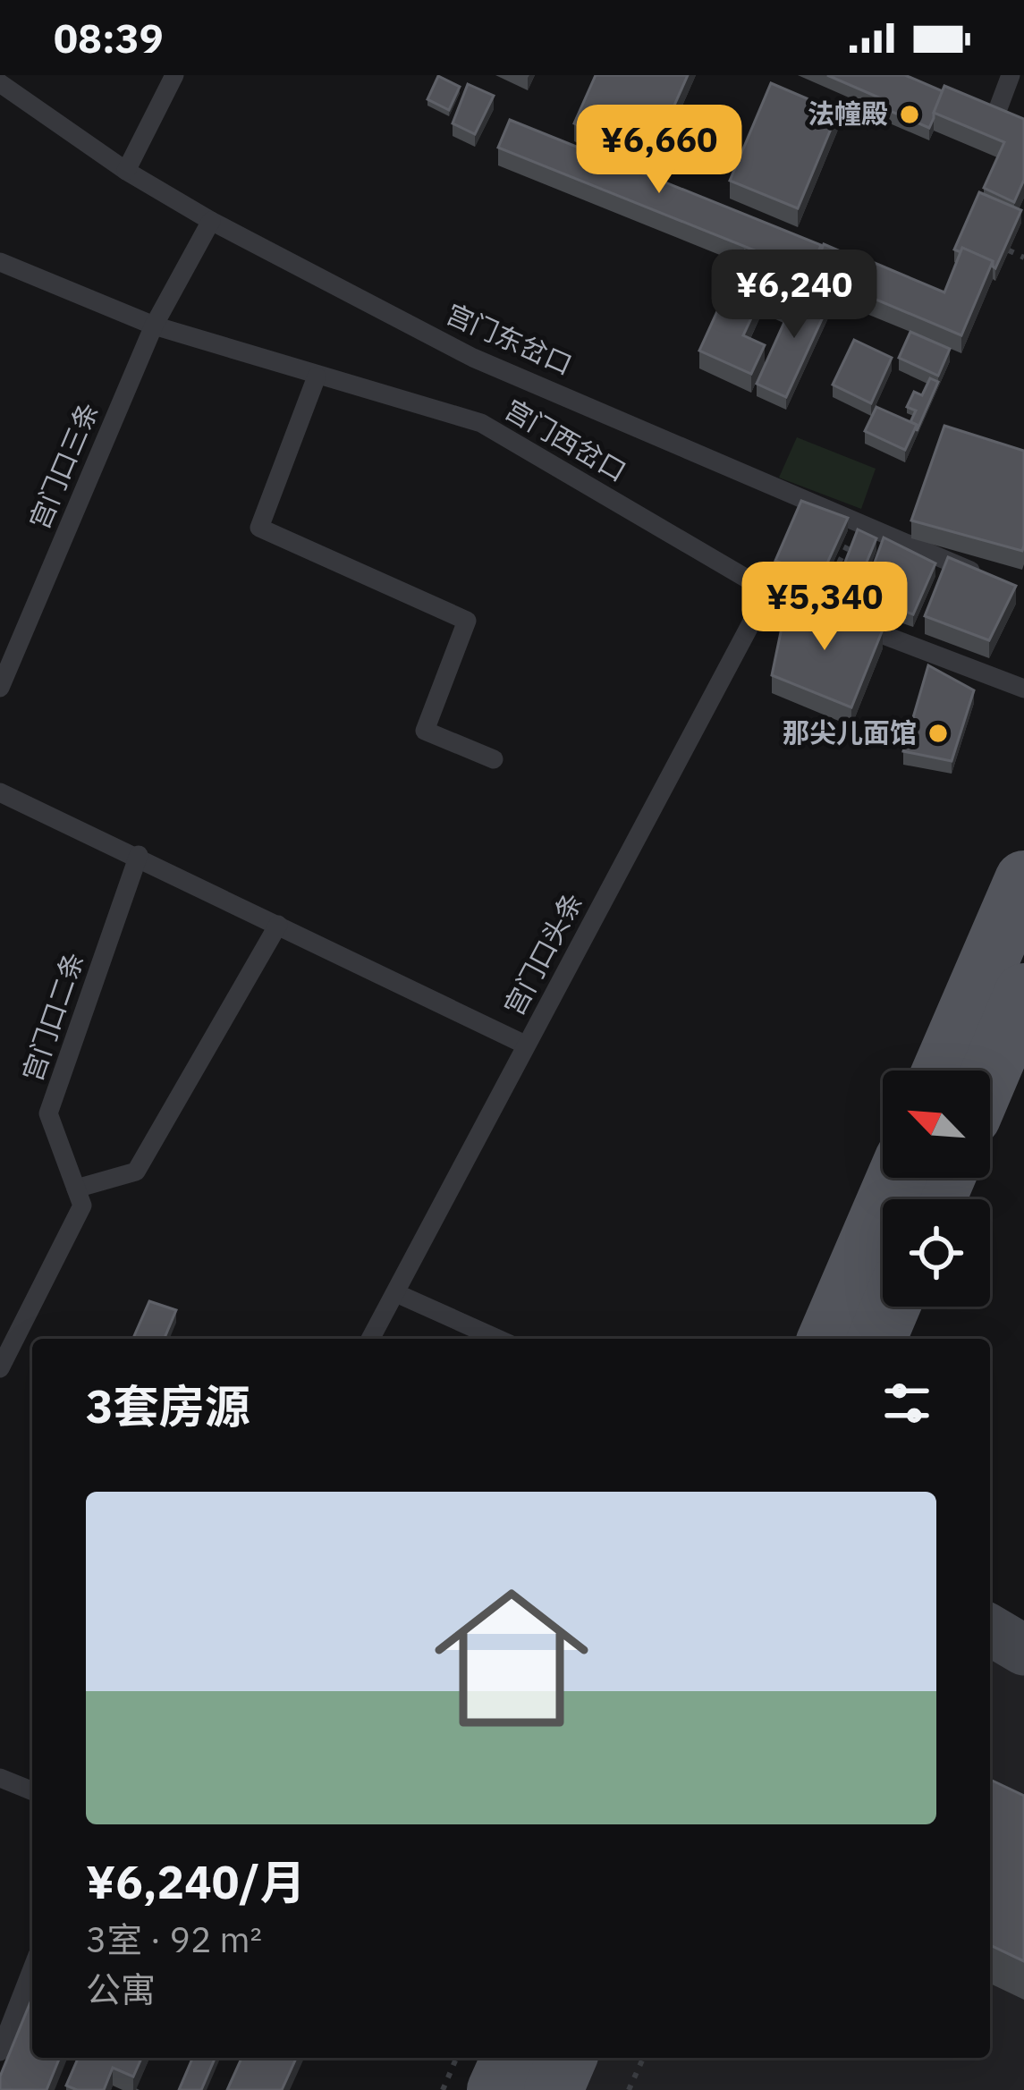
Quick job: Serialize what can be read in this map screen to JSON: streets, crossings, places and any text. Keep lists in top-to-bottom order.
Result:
{
  "streets": {
    "lane": [
      "宫门东岔口",
      "宫门西岔口",
      "宫门口三条",
      "宫门口头条",
      "宫门口二条"
    ]
  },
  "crossings": [
    ["宫门东岔口", "宫门口三条"],
    ["宫门西岔口", "宫门口三条"],
    ["宫门西岔口", "宫门口头条"]
  ],
  "places": ["法幢殿", "那尖儿面馆"],
  "north": "top left",
  "page": {
    "status": "08:39",
    "price": ["¥6,660", "¥6,240", "¥5,340"],
    "heading": "3套房源",
    "list": [
      {
        "name": "¥6,240/月",
        "note": "3室 · 92 m² · 公寓"
      }
    ]
  }
}
